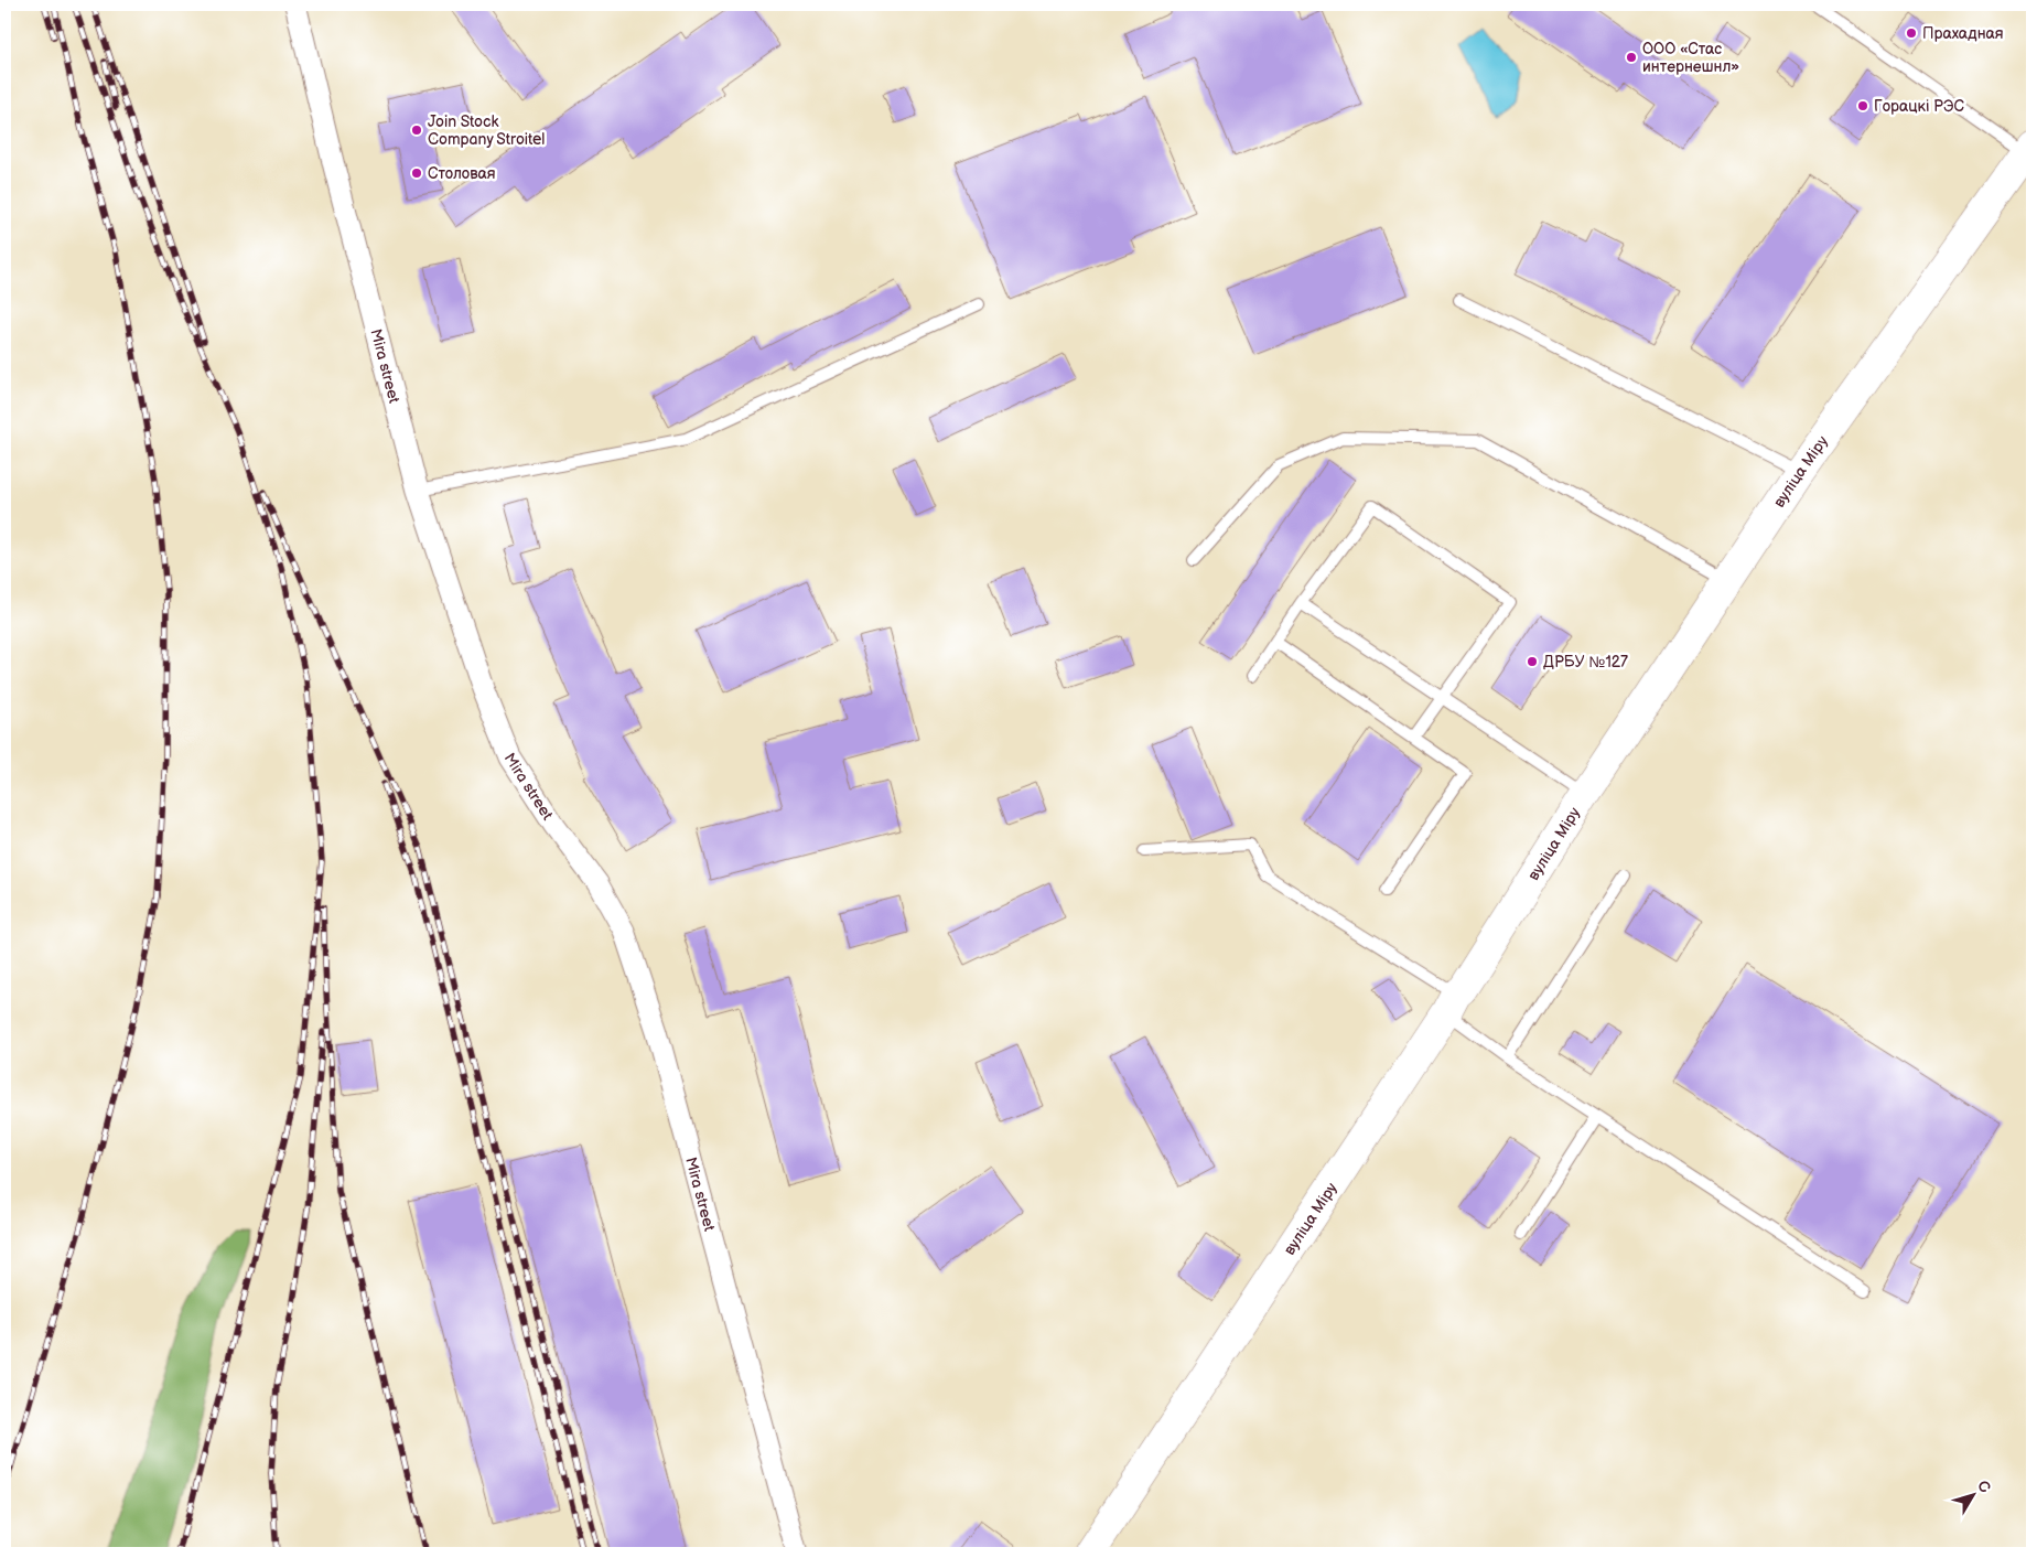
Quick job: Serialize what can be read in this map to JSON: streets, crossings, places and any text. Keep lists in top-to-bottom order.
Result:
{
  "streets": {
    "main road": ["вуліца Міру"],
    "street": ["Mira street"]
  },
  "places": [
    "Прахадная",
    "ООО «Стас интернешнл»",
    "Горацкі РЭС",
    "Join Stock Company Stroitel",
    "Столовая",
    "ДРБУ №127"
  ],
  "north": "top right"
}
